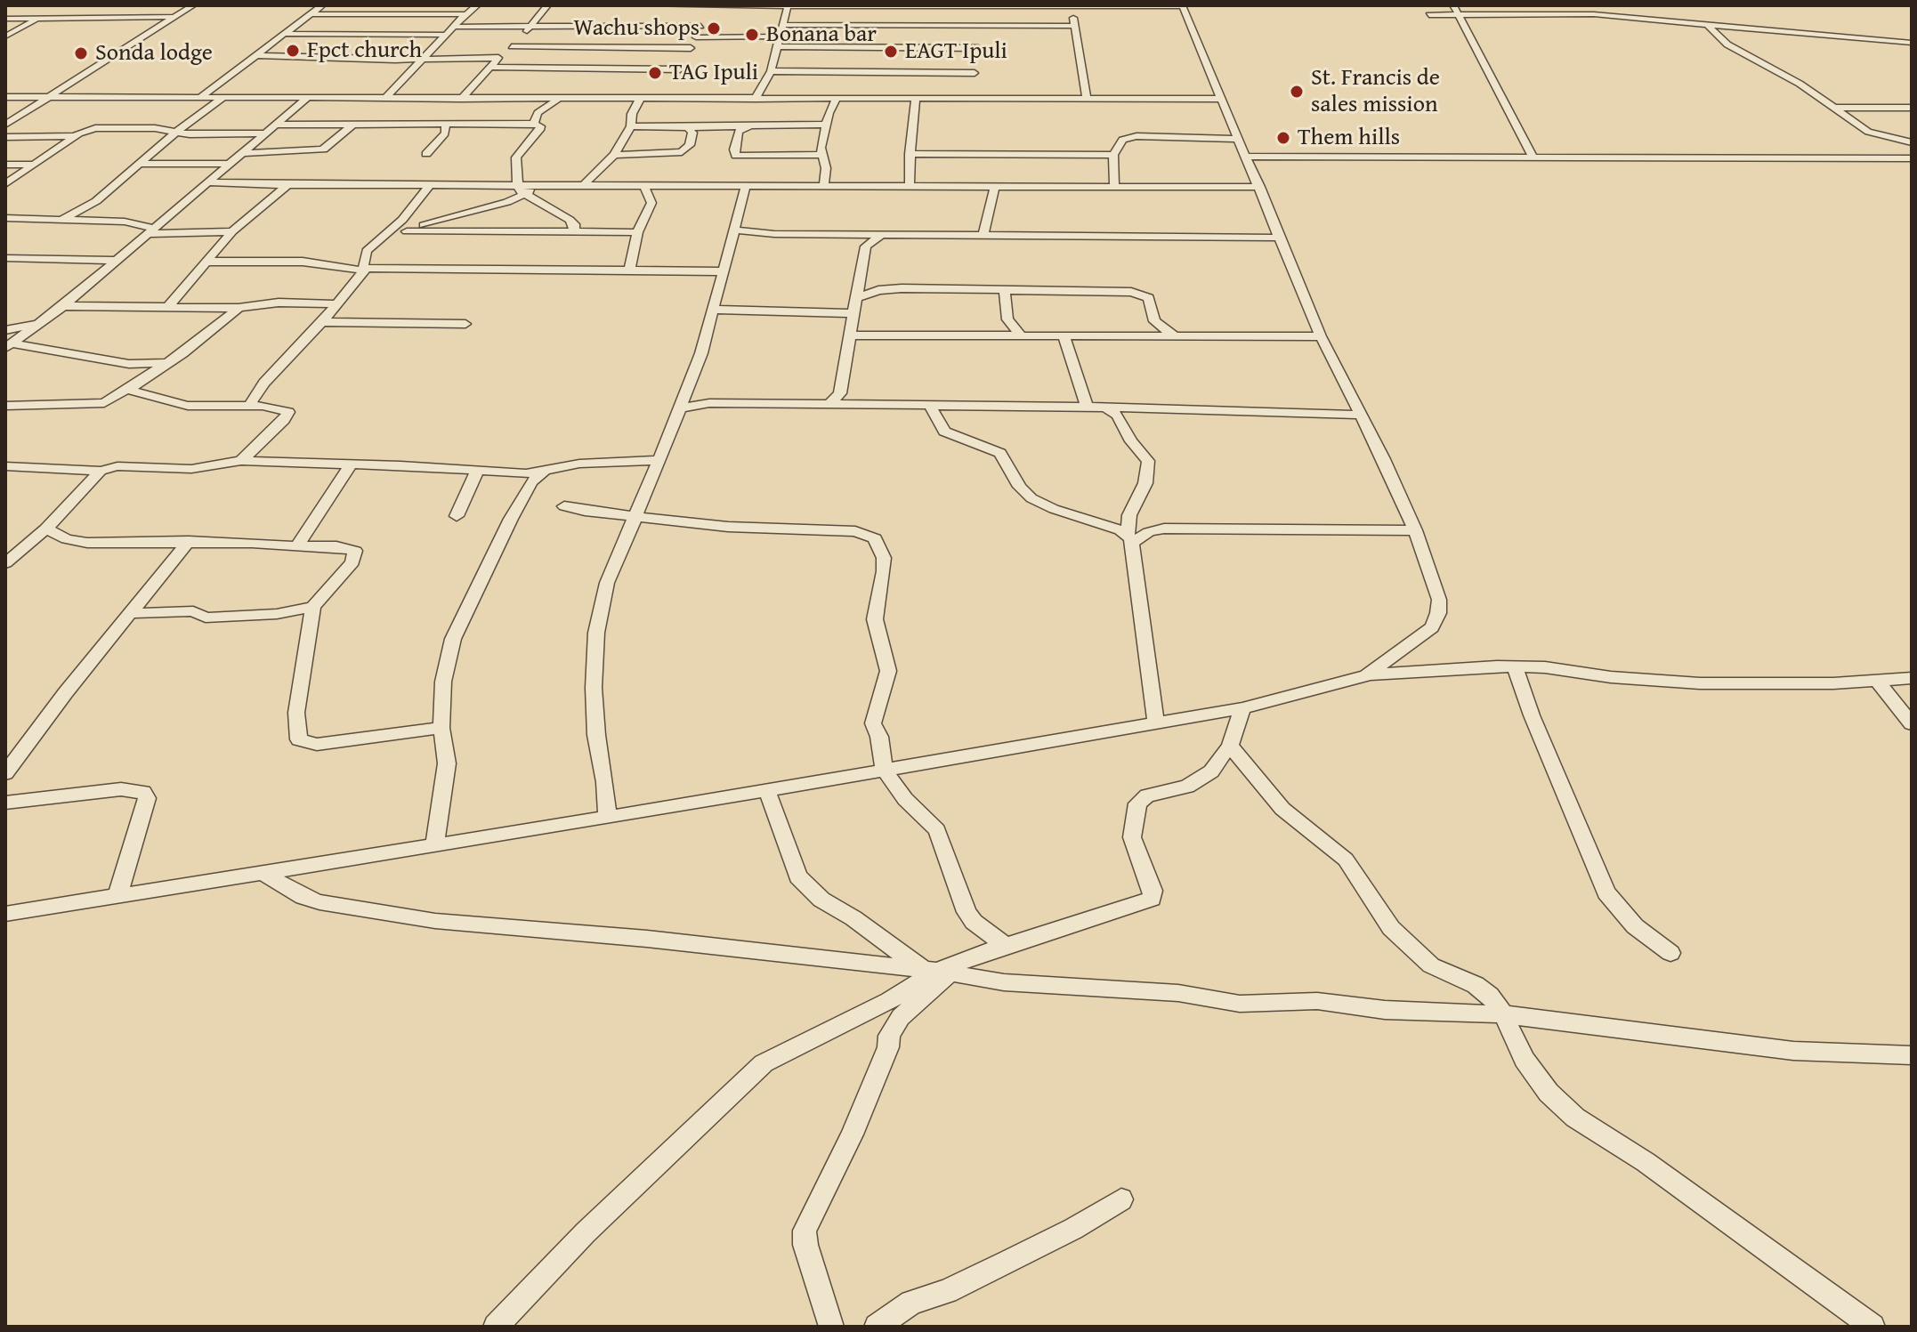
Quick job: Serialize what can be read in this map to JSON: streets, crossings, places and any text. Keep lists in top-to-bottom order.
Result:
{
  "places": [
    "Wachu shops",
    "Bonana bar",
    "Fpct church",
    "EAGT Ipuli",
    "Sonda lodge",
    "TAG Ipuli",
    "St. Francis de sales mission",
    "Them hills"
  ]
}
